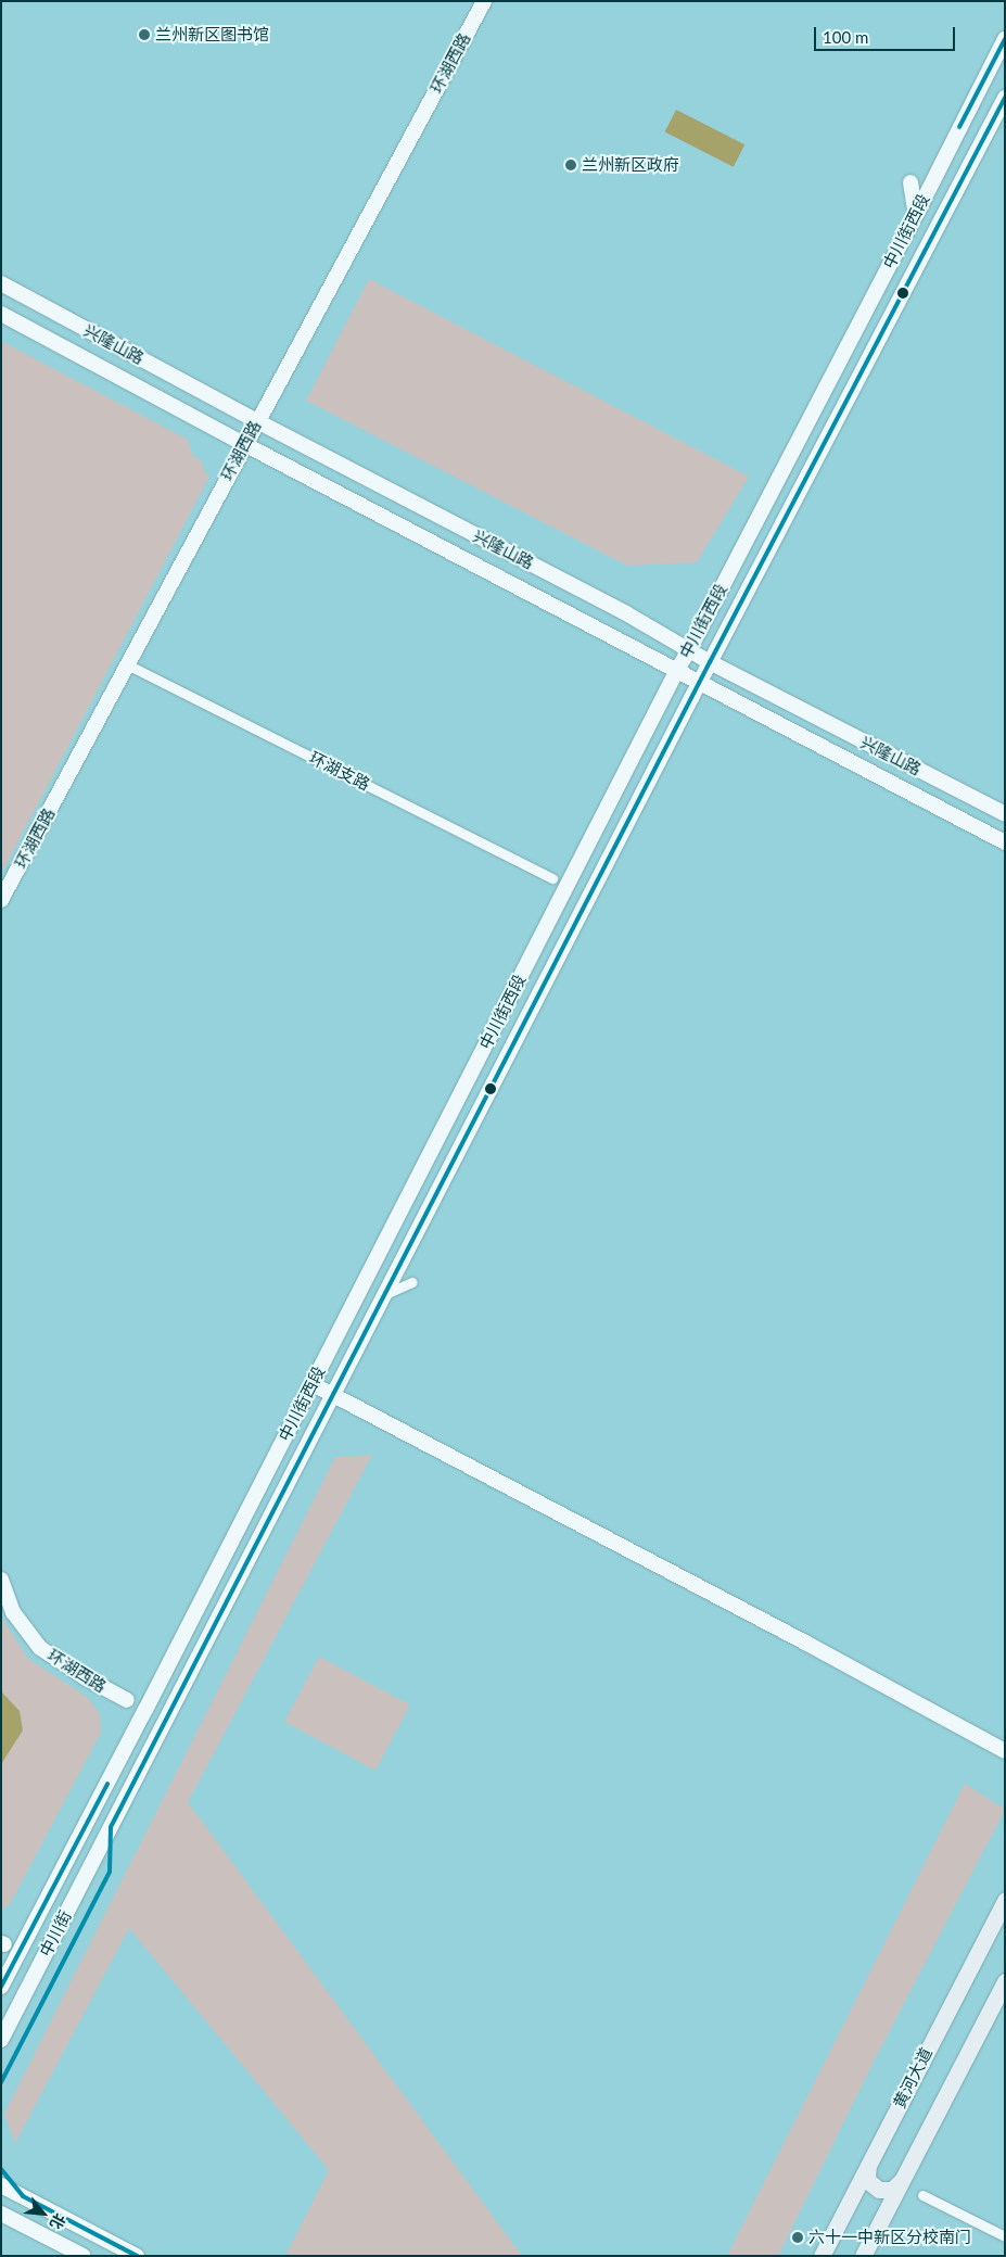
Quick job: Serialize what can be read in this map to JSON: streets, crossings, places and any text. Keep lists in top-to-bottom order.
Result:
{
  "streets": {
    "main road": [
      "环湖西路",
      "中川街西段",
      "兴隆山路",
      "中川街",
      "黄河大道"
    ],
    "street": ["环湖支路"]
  },
  "crossings": [
    ["环湖西路", "兴隆山路"],
    ["环湖西路", "环湖支路"],
    ["中川街西段", "兴隆山路"],
    ["中川街西段", "中川街"]
  ],
  "places": ["兰州新区图书馆", "兰州新区政府", "六十一中新区分校南门"],
  "scale_bar": "100 m",
  "north": "bottom right"
}
